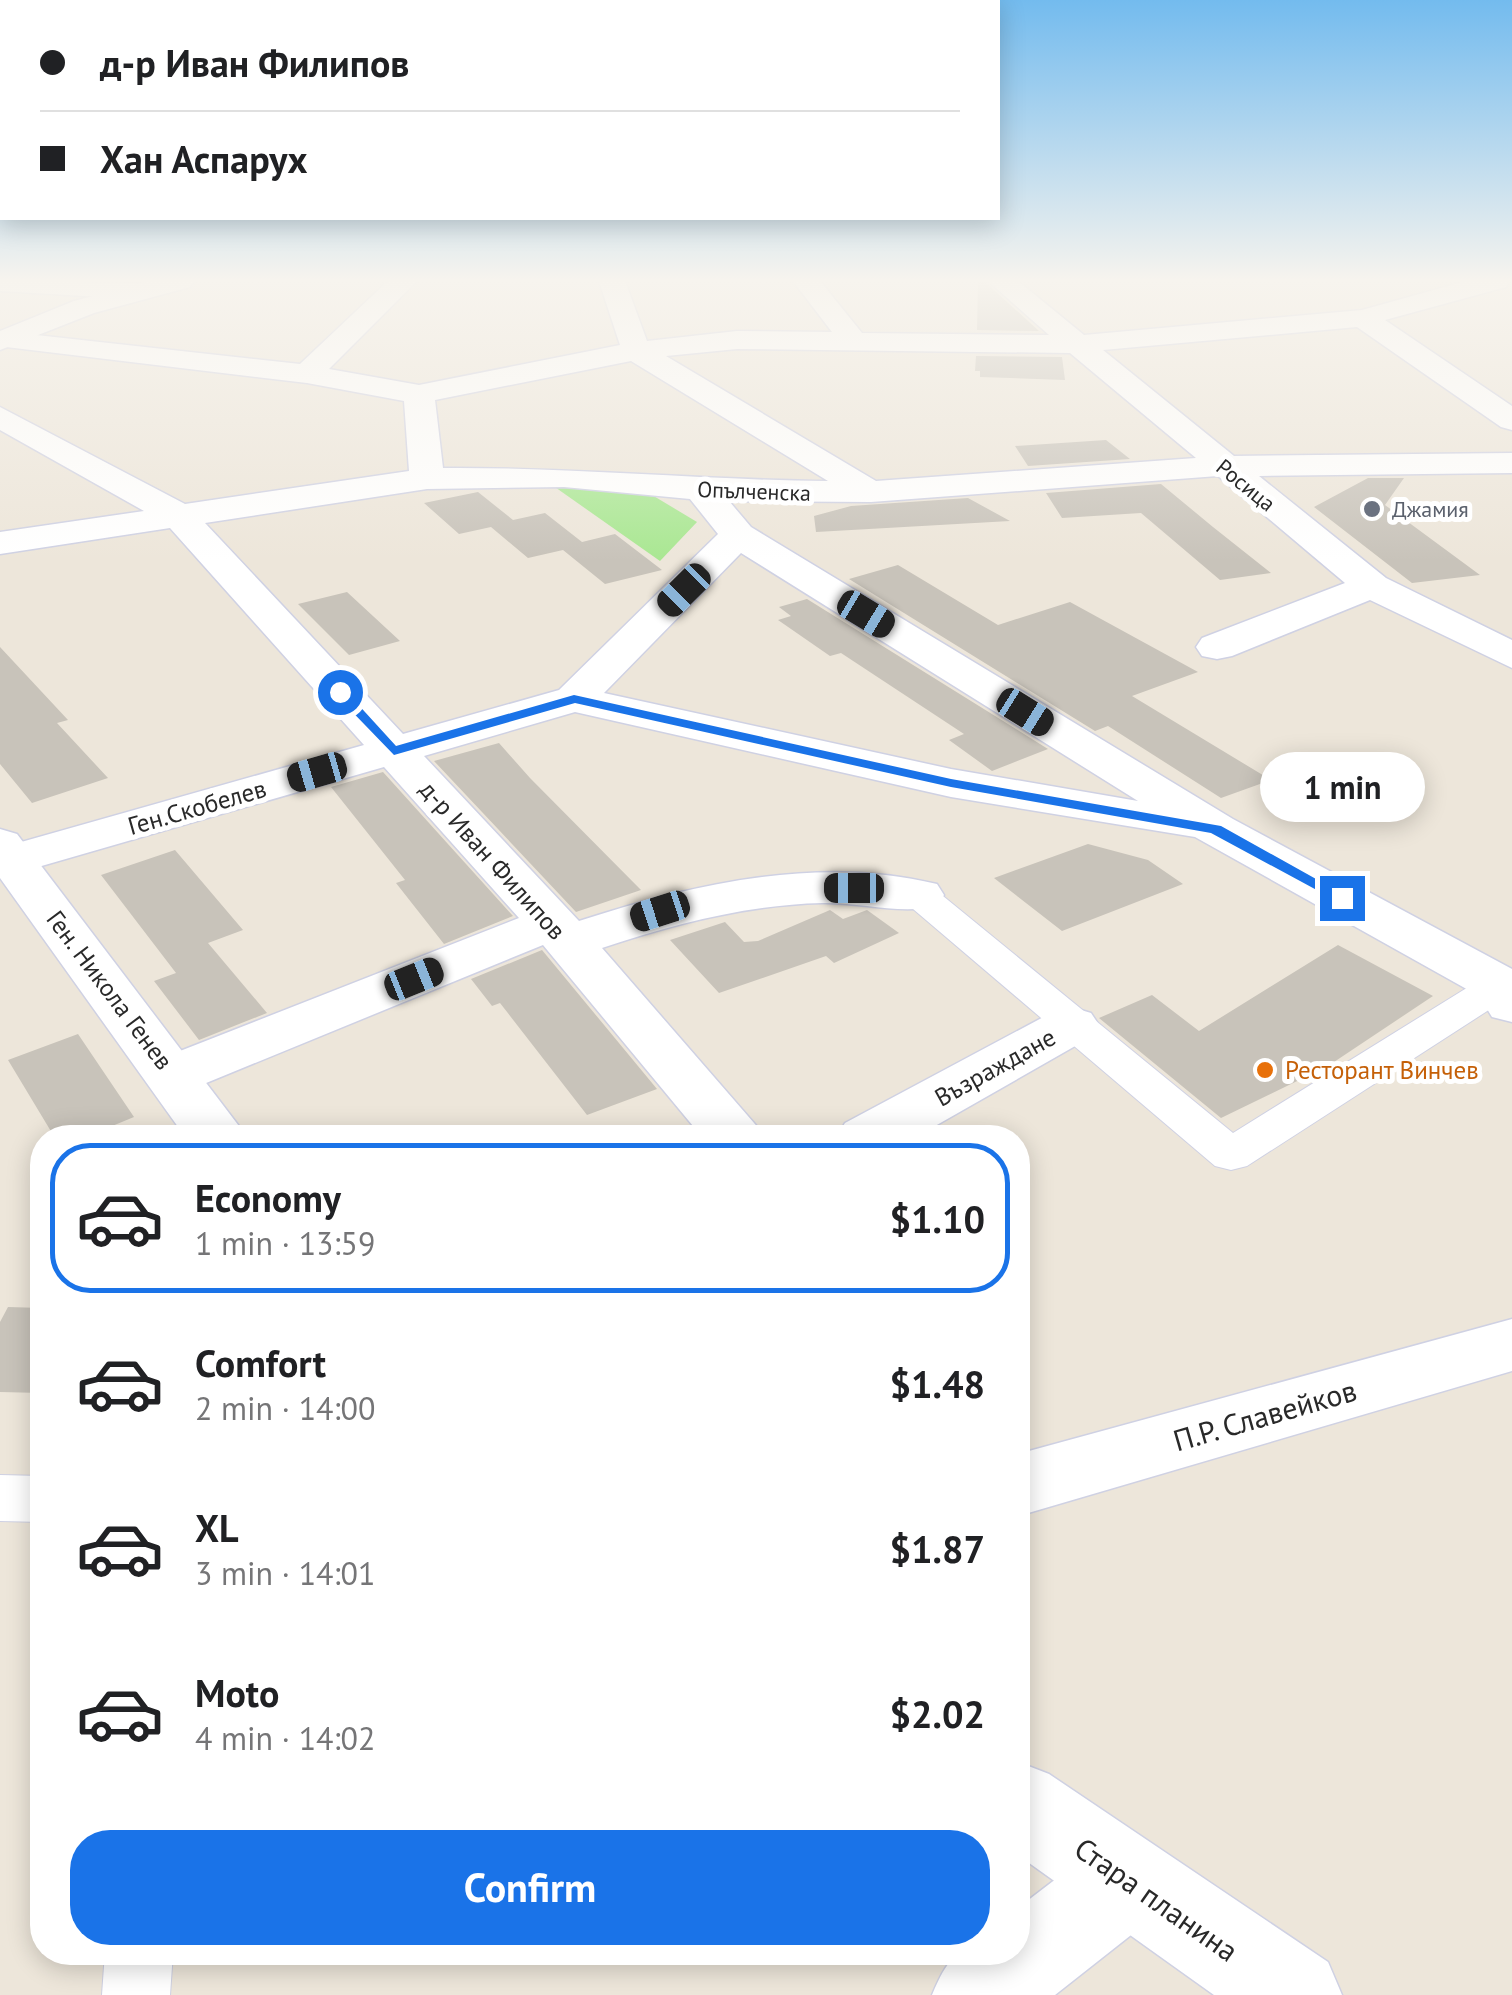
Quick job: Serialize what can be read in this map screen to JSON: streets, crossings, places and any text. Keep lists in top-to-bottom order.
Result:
{
  "streets": {
    "street": [
      "Росица",
      "Опълченска",
      "Ген.Скобелев",
      "д-р Иван Филипов",
      "Ген. Никола Генев",
      "Възраждане",
      "П.Р. Славейков",
      "Стара планина"
    ]
  },
  "crossings": [
    ["Росица", "Опълченска"],
    ["Опълченска", "д-р Иван Филипов"],
    ["Ген.Скобелев", "д-р Иван Филипов"],
    ["Ген.Скобелев", "Ген. Никола Генев"]
  ],
  "places": ["Джамия", "Ресторант Винчев"],
  "page": {
    "banner": ["д-р Иван Филипов", "Хан Аспарух"],
    "bubble": "1 min",
    "list": [
      {
        "name": "Economy",
        "note": "1 min · 13:59",
        "value": "$1.10"
      },
      {
        "name": "Comfort",
        "note": "2 min · 14:00",
        "value": "$1.48"
      },
      {
        "name": "XL",
        "note": "3 min · 14:01",
        "value": "$1.87"
      },
      {
        "name": "Moto",
        "note": "4 min · 14:02",
        "value": "$2.02"
      }
    ],
    "buttons": "Confirm"
  }
}
